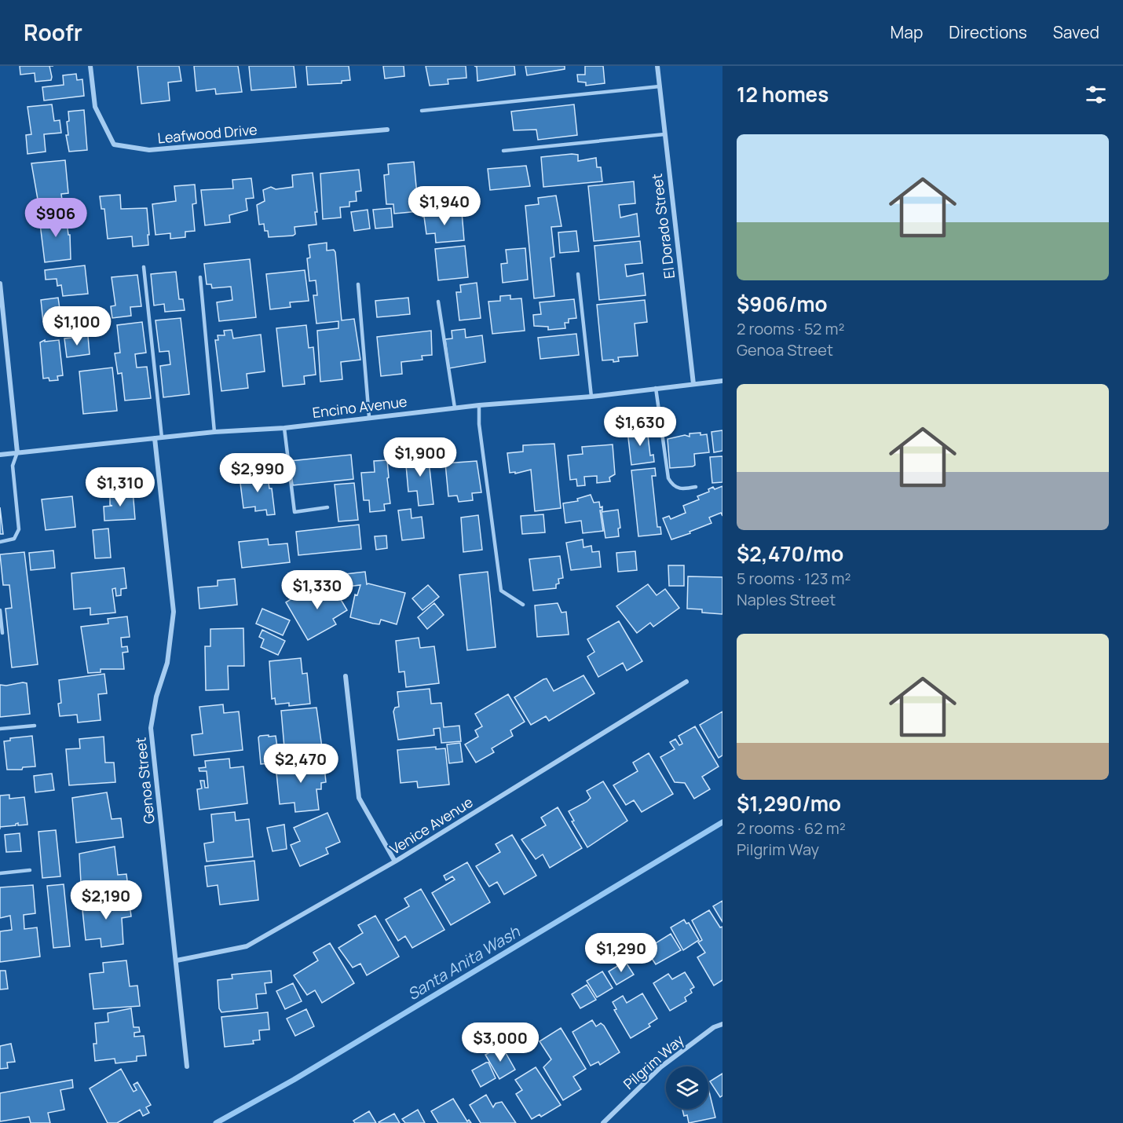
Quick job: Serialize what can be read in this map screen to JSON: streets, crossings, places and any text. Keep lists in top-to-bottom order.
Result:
{
  "streets": {
    "street": [
      "Leafwood Drive",
      "El Dorado Street",
      "Encino Avenue",
      "Genoa Street",
      "Venice Avenue",
      "Pilgrim Way"
    ]
  },
  "crossings": [
    ["El Dorado Street", "Encino Avenue"],
    ["Encino Avenue", "Genoa Street"],
    ["Genoa Street", "Venice Avenue"]
  ],
  "water": ["Santa Anita Wash"],
  "page": {
    "header": "Roofr",
    "nav": ["Map", "Directions", "Saved"],
    "heading": "12 homes",
    "list": [
      {
        "name": "$906/mo",
        "note": "2 rooms · 52 m² · Genoa Street"
      },
      {
        "name": "$2,470/mo",
        "note": "5 rooms · 123 m² · Naples Street"
      },
      {
        "name": "$1,290/mo",
        "note": "2 rooms · 62 m² · Pilgrim Way"
      }
    ],
    "price": [
      "$1,940",
      "$906",
      "$1,100",
      "$1,630",
      "$1,900",
      "$2,990",
      "$1,310",
      "$1,330",
      "$2,470",
      "$2,190",
      "$1,290",
      "$3,000"
    ]
  }
}
